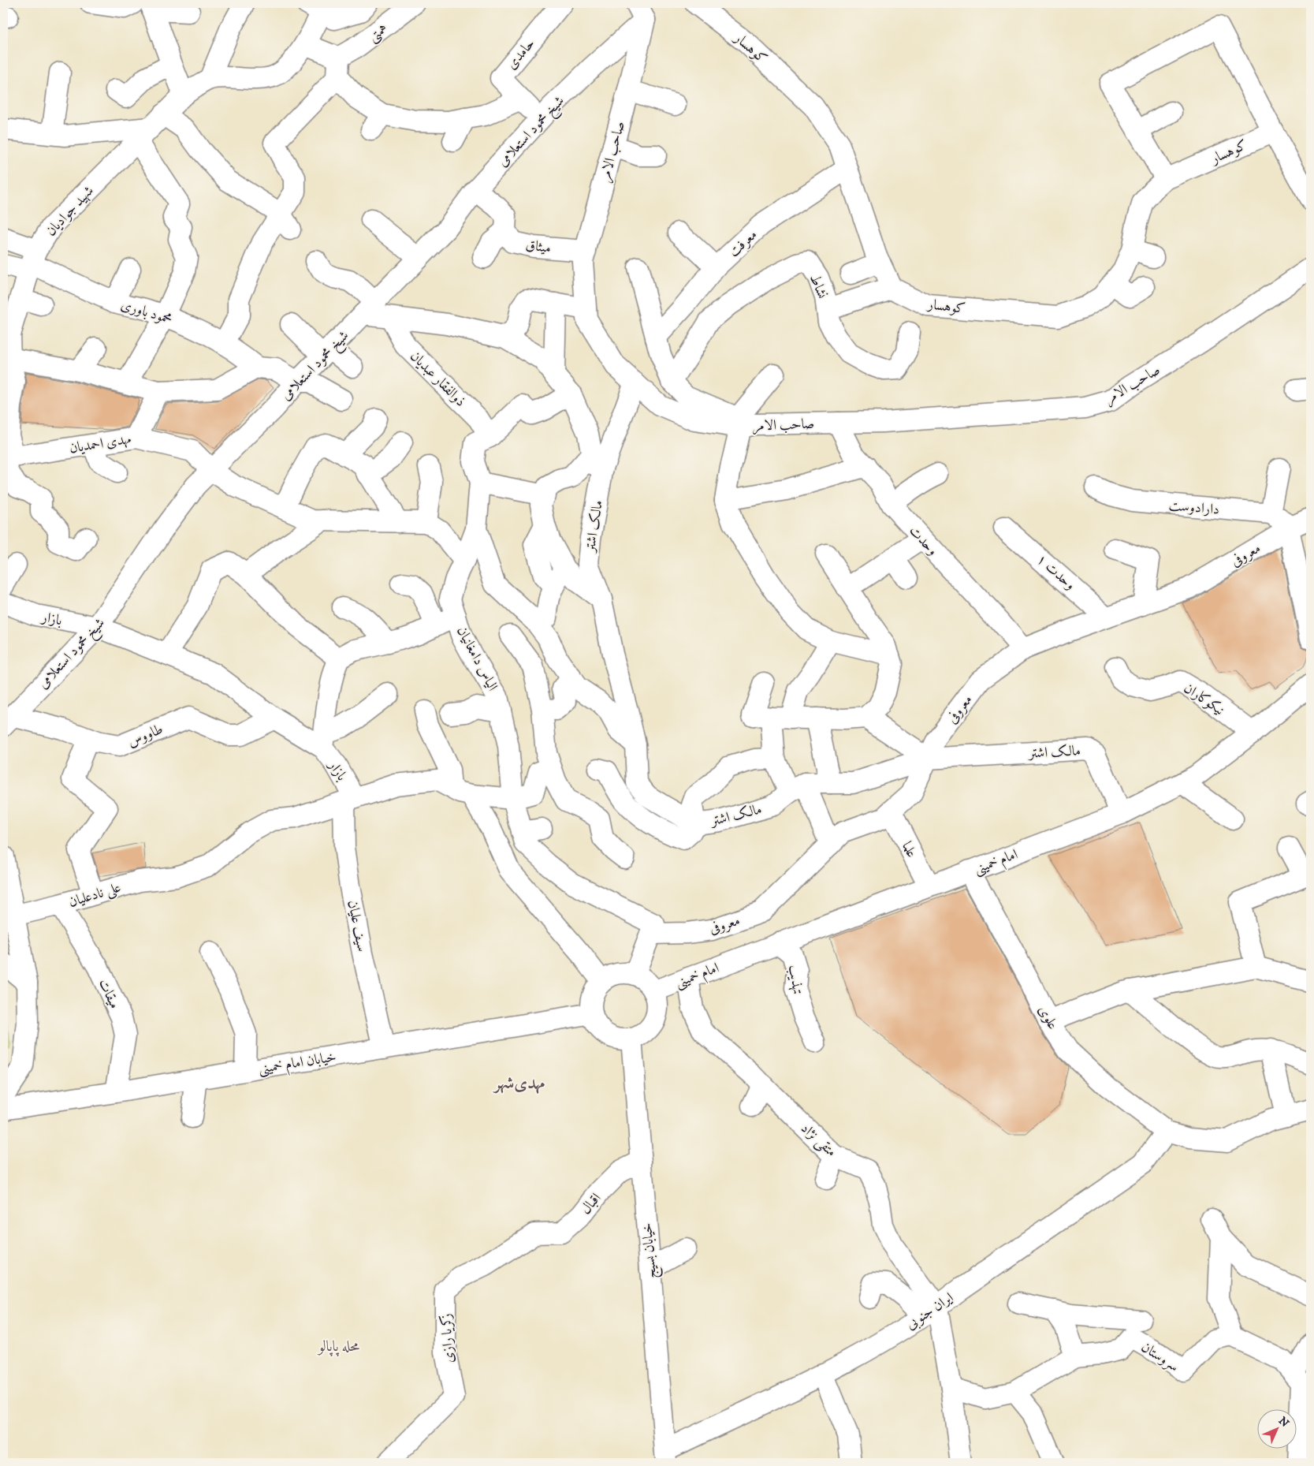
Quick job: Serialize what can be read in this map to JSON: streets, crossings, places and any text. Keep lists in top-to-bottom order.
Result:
{
  "streets": {
    "street": [
      "همتی",
      "کوهسار",
      "حامدی",
      "شیخ محمود استعلامی",
      "صاحب الامر",
      "شهید جوادیان",
      "معرفت",
      "میثاق",
      "نشاط",
      "محمود باوری",
      "ذوالفقار عبدیان",
      "مهدی احمدیان",
      "دارادوست",
      "مالک اشتر",
      "وحدت",
      "معروفی",
      "وحدت ۱",
      "بازار",
      "الیاس دامغانیان",
      "نیکوکاران",
      "طاووس",
      "علما",
      "امام خمینی",
      "علی نادعلیان",
      "سیف علیان",
      "تهذیب",
      "میقات",
      "علوی",
      "خیابان امام خمینی",
      "متقی نژاد",
      "اقبال",
      "خیابان بسیج",
      "ایران جنوبی",
      "زکریا رازی",
      "سروستان"
    ]
  },
  "crossings": [
    ["کوهسار", "معرفت"],
    ["حامدی", "شیخ محمود استعلامی"],
    ["شیخ محمود استعلامی", "صاحب الامر"],
    ["شیخ محمود استعلامی", "مهدی احمدیان"],
    ["شیخ محمود استعلامی", "بازار"],
    ["شیخ محمود استعلامی", "طاووس"],
    ["صاحب الامر", "میثاق"],
    ["صاحب الامر", "وحدت"],
    ["شهید جوادیان", "محمود باوری"],
    ["شهید جوادیان", "مهدی احمدیان"],
    ["ذوالفقار عبدیان", "الیاس دامغانیان"],
    ["دارادوست", "معروفی"],
    ["مالک اشتر", "معروفی"],
    ["مالک اشتر", "امام خمینی"],
    ["وحدت", "معروفی"],
    ["معروفی", "وحدت ۱"],
    ["معروفی", "الیاس دامغانیان"],
    ["معروفی", "علما"],
    ["بازار", "طاووس"],
    ["بازار", "علی نادعلیان"],
    ["بازار", "سیف علیان"],
    ["نیکوکاران", "امام خمینی"],
    ["علما", "امام خمینی"],
    ["امام خمینی", "تهذیب"],
    ["امام خمینی", "علوی"],
    ["امام خمینی", "خیابان امام خمینی"],
    ["امام خمینی", "متقی نژاد"],
    ["امام خمینی", "خیابان بسیج"],
    ["علی نادعلیان", "سیف علیان"],
    ["علی نادعلیان", "میقات"],
    ["سیف علیان", "خیابان امام خمینی"],
    ["میقات", "خیابان امام خمینی"],
    ["علوی", "ایران جنوبی"],
    ["خیابان امام خمینی", "خیابان بسیج"],
    ["متقی نژاد", "ایران جنوبی"],
    ["اقبال", "خیابان بسیج"],
    ["اقبال", "زکریا رازی"],
    ["خیابان بسیج", "ایران جنوبی"]
  ],
  "districts": ["مهدی‌شهر", "محله پاپالو"],
  "north": "top right"
}
